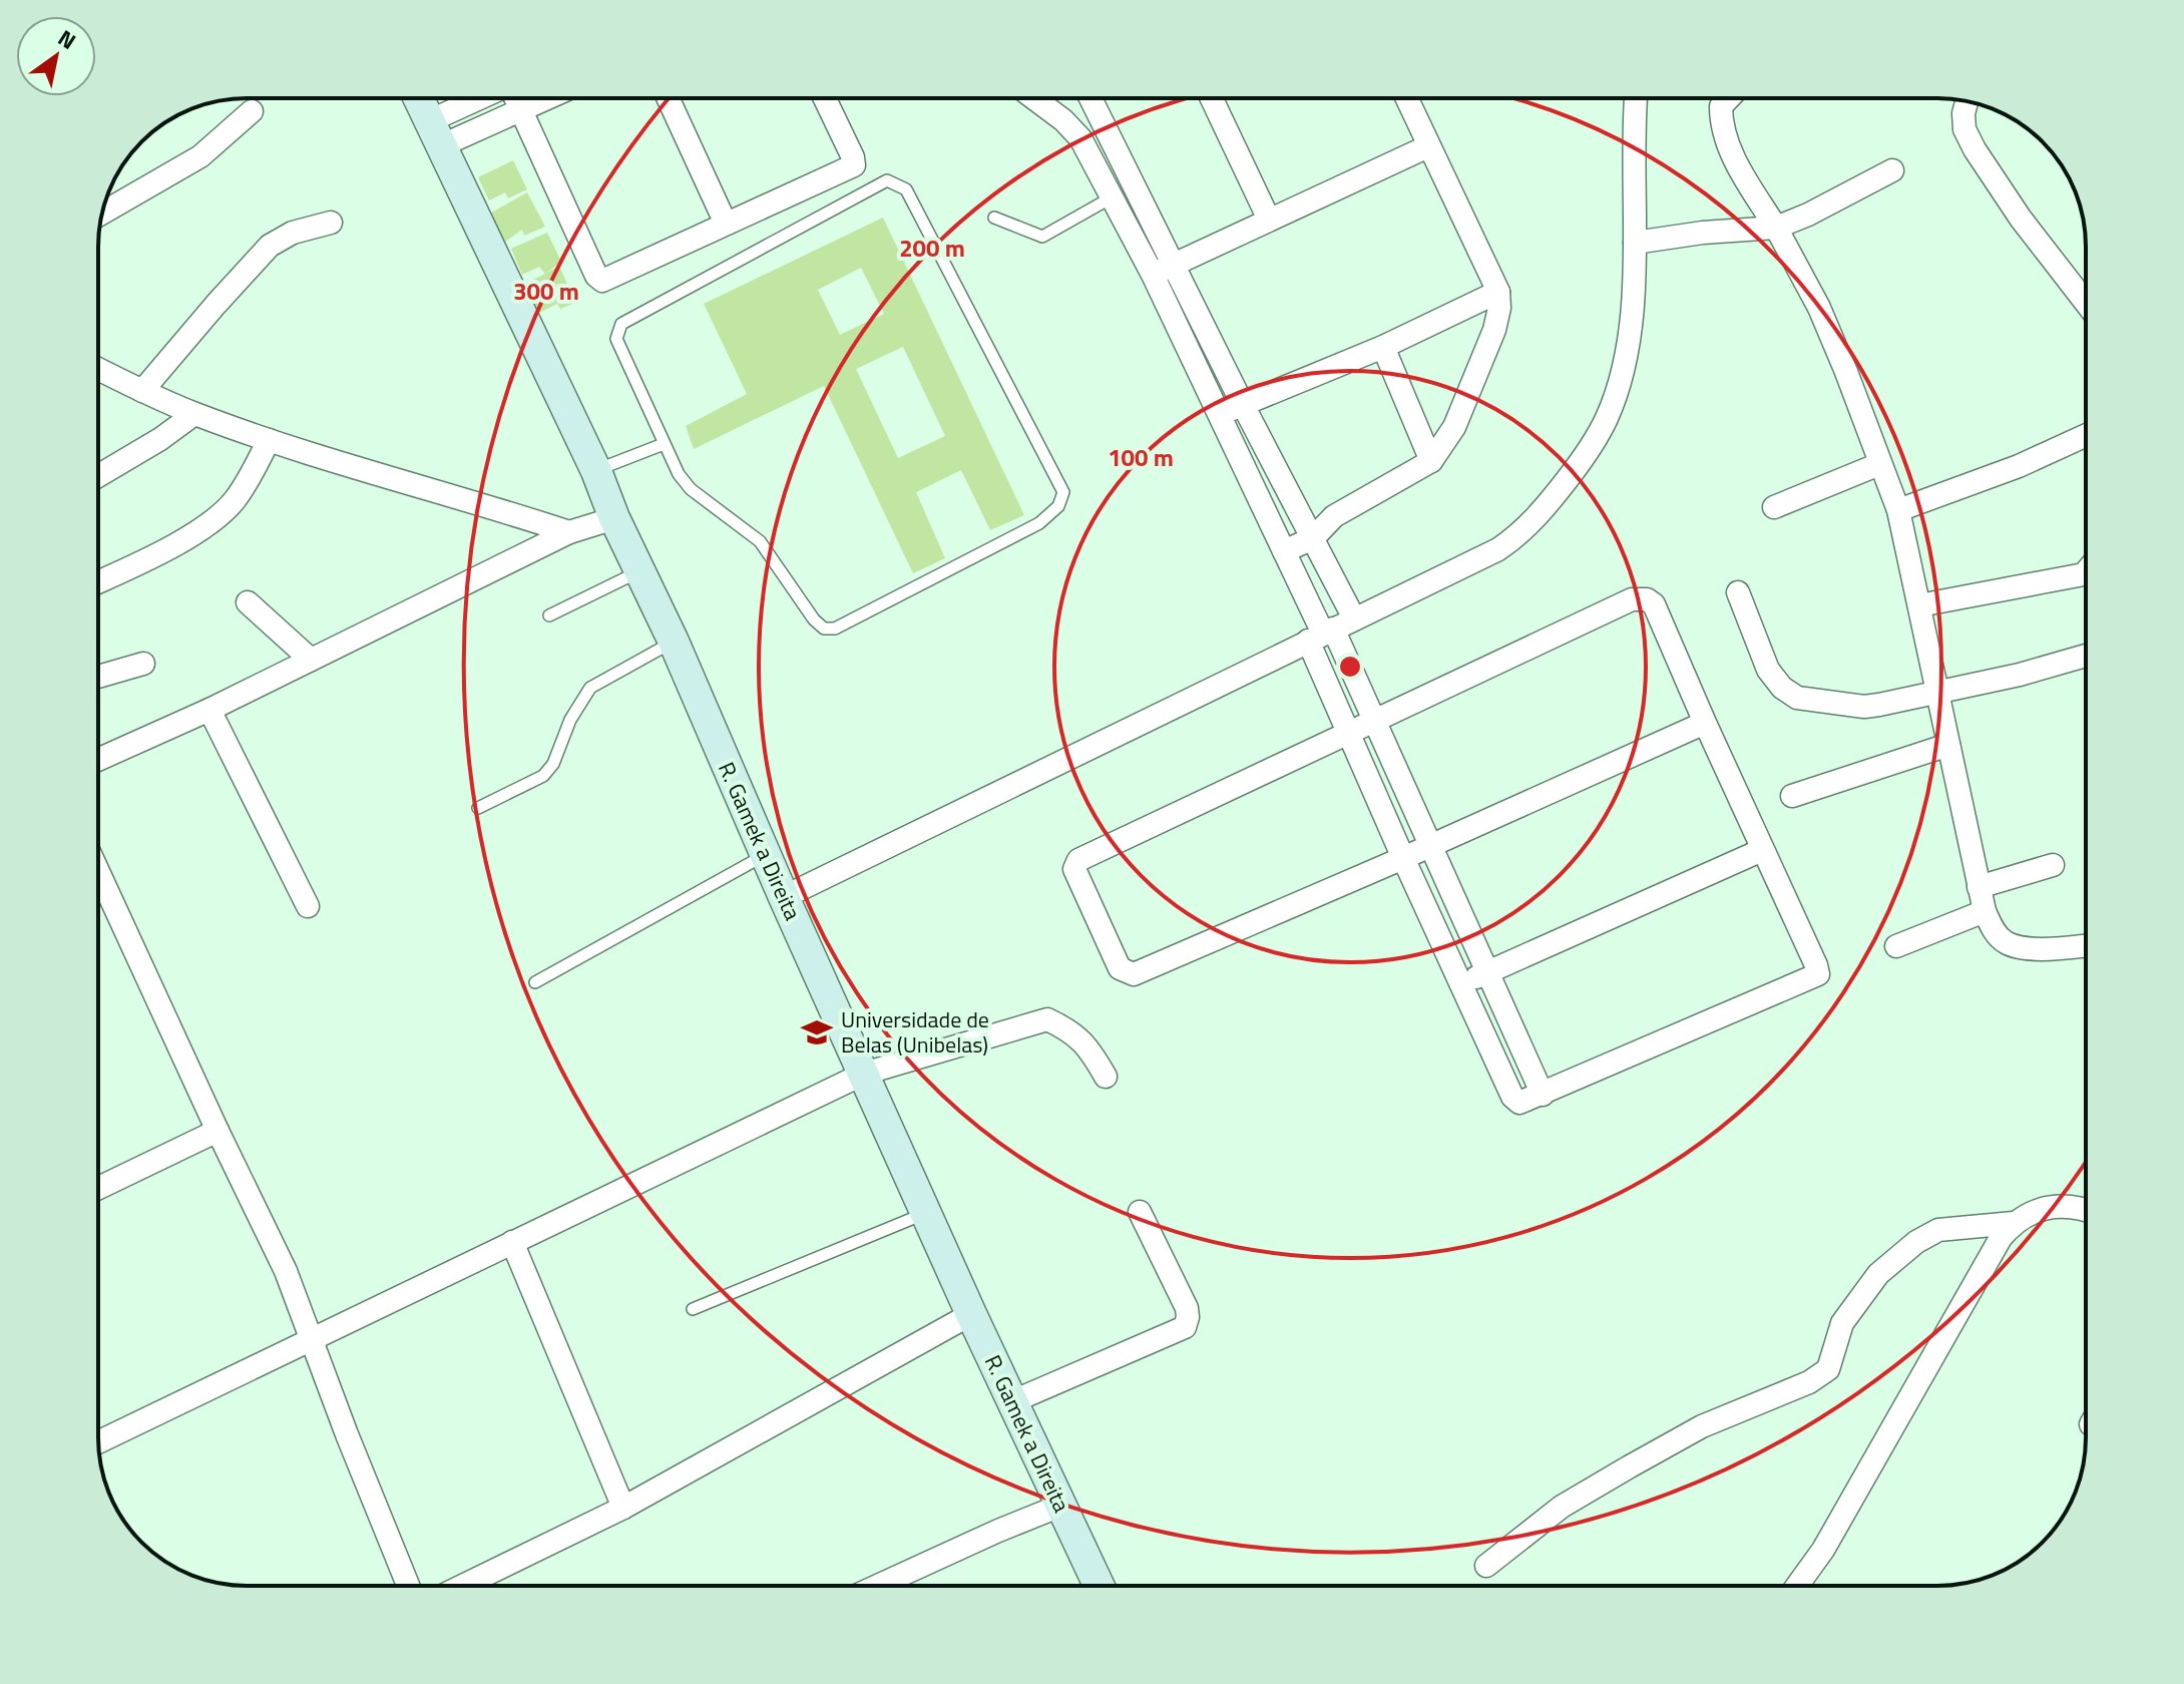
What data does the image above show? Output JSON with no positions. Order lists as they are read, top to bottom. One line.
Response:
{"streets":{"main road":["R. Gamek a Direita"]},"places":{"school or university":["Universidade de Belas (Unibelas)"]},"north":"top right","rings":["200 m","300 m","100 m"]}
